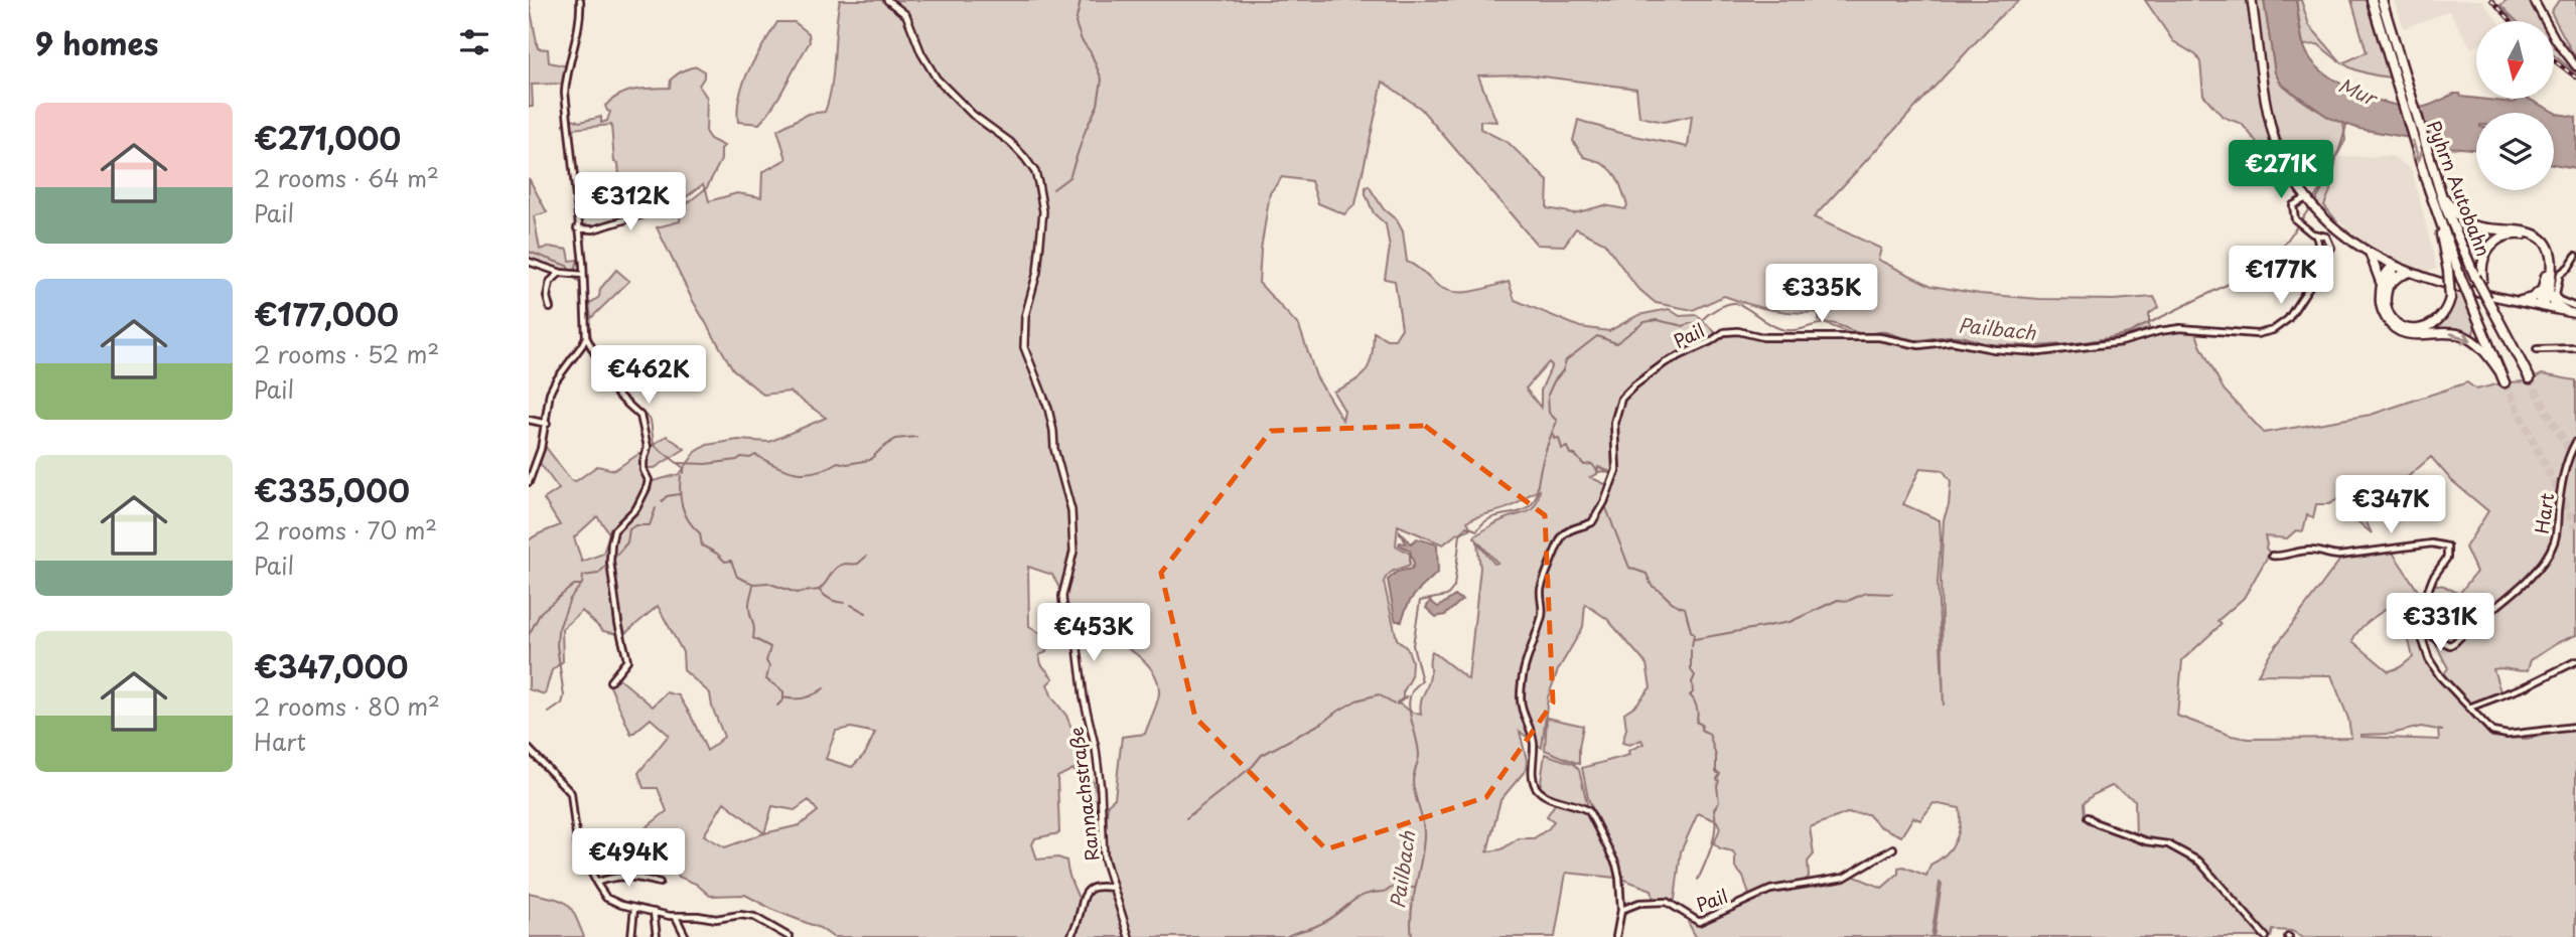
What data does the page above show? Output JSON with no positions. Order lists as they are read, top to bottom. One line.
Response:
{"streets":{"highway":["Pyhrn Autobahn"],"street":["Pail","Hart","Rannachstraße"]},"water":["Mur","Pailbach"],"north":"bottom","page":{"heading":"9 homes","list":[{"name":"€271,000","note":"2 rooms · 64 m² · Pail"},{"name":"€177,000","note":"2 rooms · 52 m² · Pail"},{"name":"€335,000","note":"2 rooms · 70 m² · Pail"},{"name":"€347,000","note":"2 rooms · 80 m² · Hart"}],"price":["€271K","€312K","€177K","€335K","€462K","€347K","€331K","€453K","€494K"]}}
